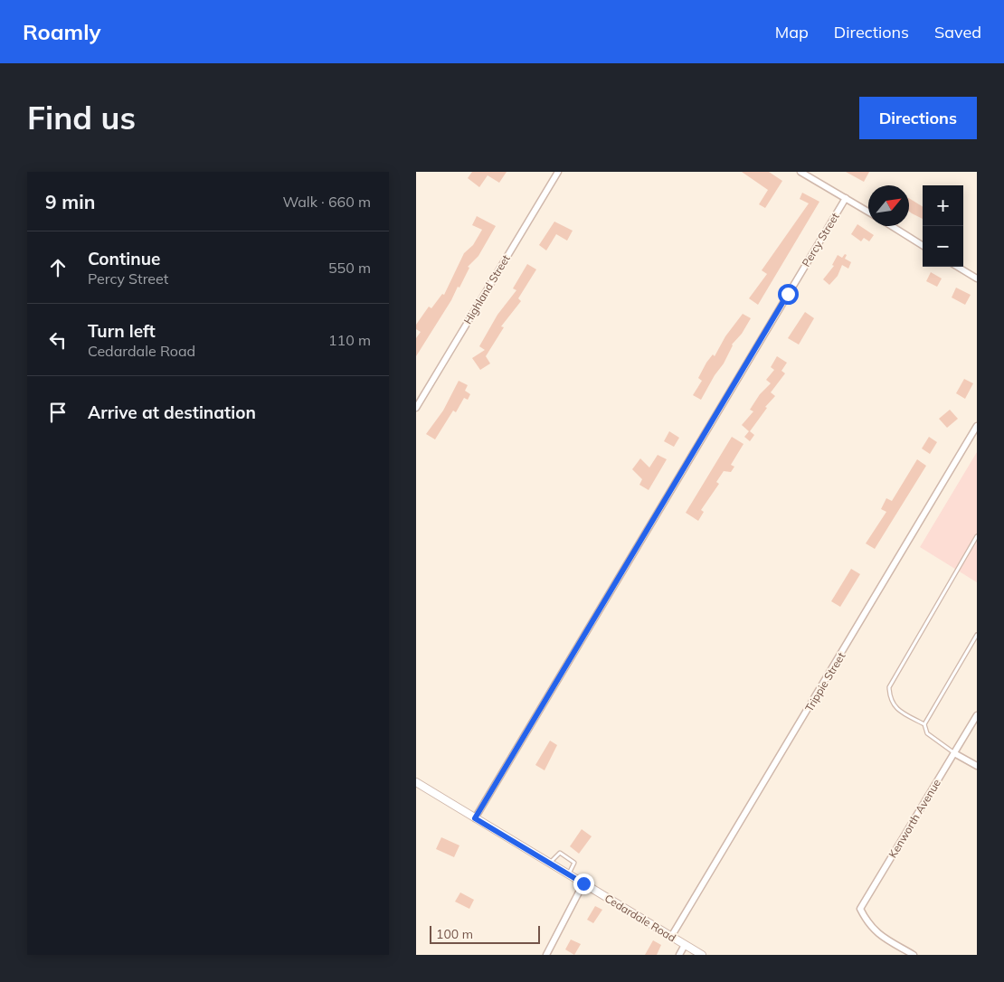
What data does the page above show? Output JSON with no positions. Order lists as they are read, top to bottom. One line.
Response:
{"streets":{"street":["Percy Street","Highland Street","Trippie Street","Kenworth Avenue","Cedardale Road"]},"crossings":[["Percy Street","Cedardale Road"],["Trippie Street","Cedardale Road"]],"scale_bar":"100 m","north":"top right","page":{"header":"Roamly","nav":["Map","Directions","Saved"],"buttons":"Directions","title":"Find us","heading":["9 min","Walk · 660 m"],"map_buttons":["+","−"],"list":[["Continue","Percy Street","550 m"],["Turn left","Cedardale Road","110 m"],"Arrive at destination"],"scale":"100 m"}}
